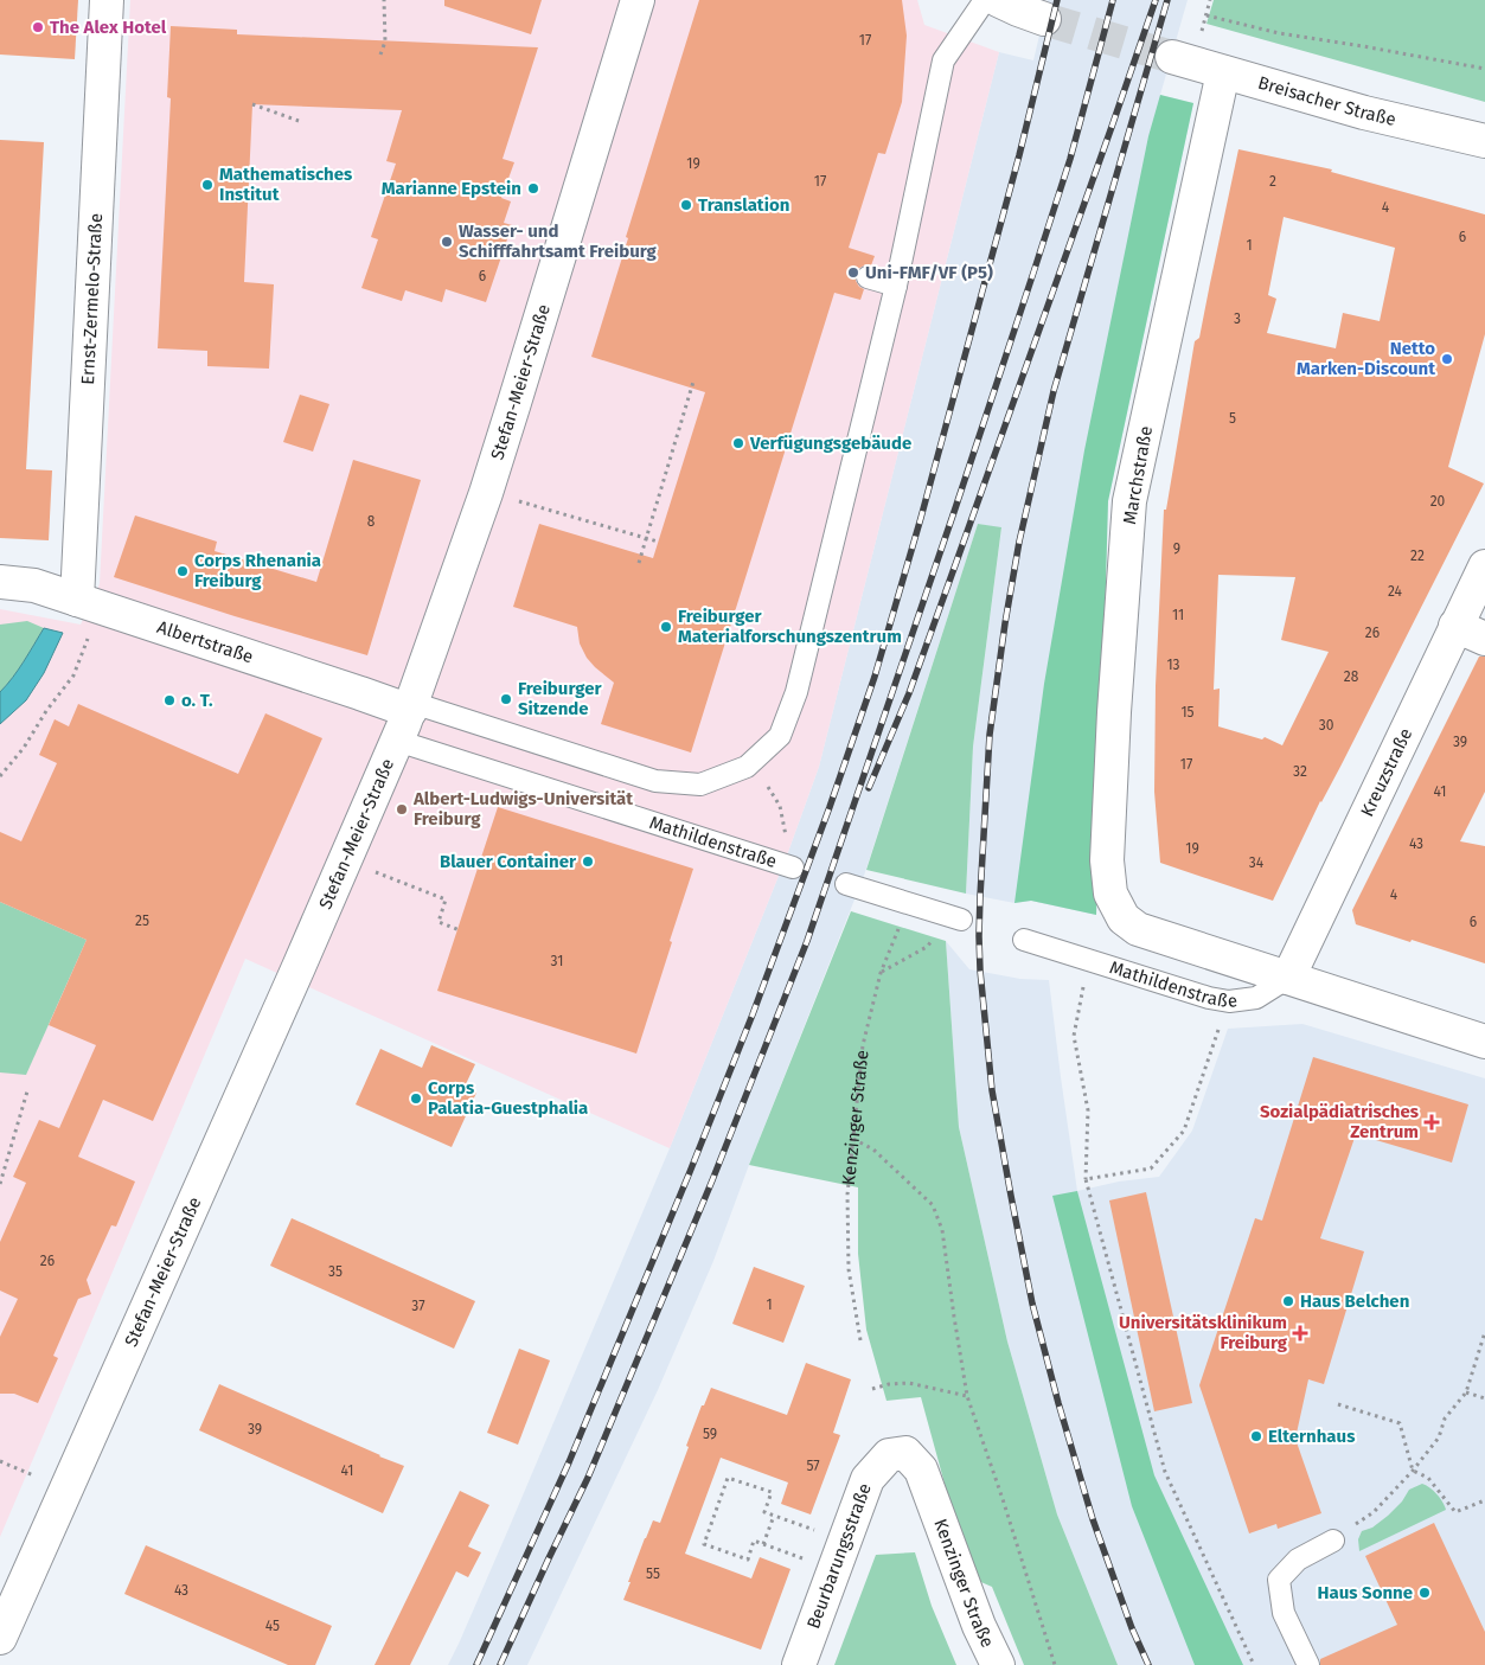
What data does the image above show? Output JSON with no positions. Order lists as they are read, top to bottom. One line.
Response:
{"streets":{"street":["Breisacher Straße","Ernst-Zermelo-Straße","Stefan-Meier-Straße","Marchstraße","Albertstraße","Kreuzstraße","Mathildenstraße","Kenzinger Straße","Beurbarungsstraße"]},"crossings":[["Breisacher Straße","Marchstraße"],["Ernst-Zermelo-Straße","Albertstraße"],["Stefan-Meier-Straße","Albertstraße"],["Stefan-Meier-Straße","Mathildenstraße"],["Marchstraße","Mathildenstraße"],["Kreuzstraße","Mathildenstraße"],["Kenzinger Straße","Beurbarungsstraße"]],"places":{"other":["The Alex Hotel","Mathematisches Institut","Marianne Epstein","Translation","Wasser- und Schifffahrtsamt Freiburg","Uni-FMF/VF (P5)","Netto Marken-Discount","Verfügungsgebäude","Corps Rhenania Freiburg","Freiburger Materialforschungszentrum","Freiburger Sitzende","o. T.","Albert-Ludwigs-Universität Freiburg","Blauer Container","Corps Palatia-Guestphalia","Haus Belchen","Elternhaus","Haus Sonne"],"health":["Sozialpädiatrisches Zentrum","Universitätsklinikum Freiburg"]},"house_numbers":["17","19","17","2","4","6","1","6","3","5","20","8","9","22","24","11","26","13","28","15","30","39","17","32","41","43","19","34","4","25","6","31","26","35","1","37","39","59","57","41","55","43","45"]}
